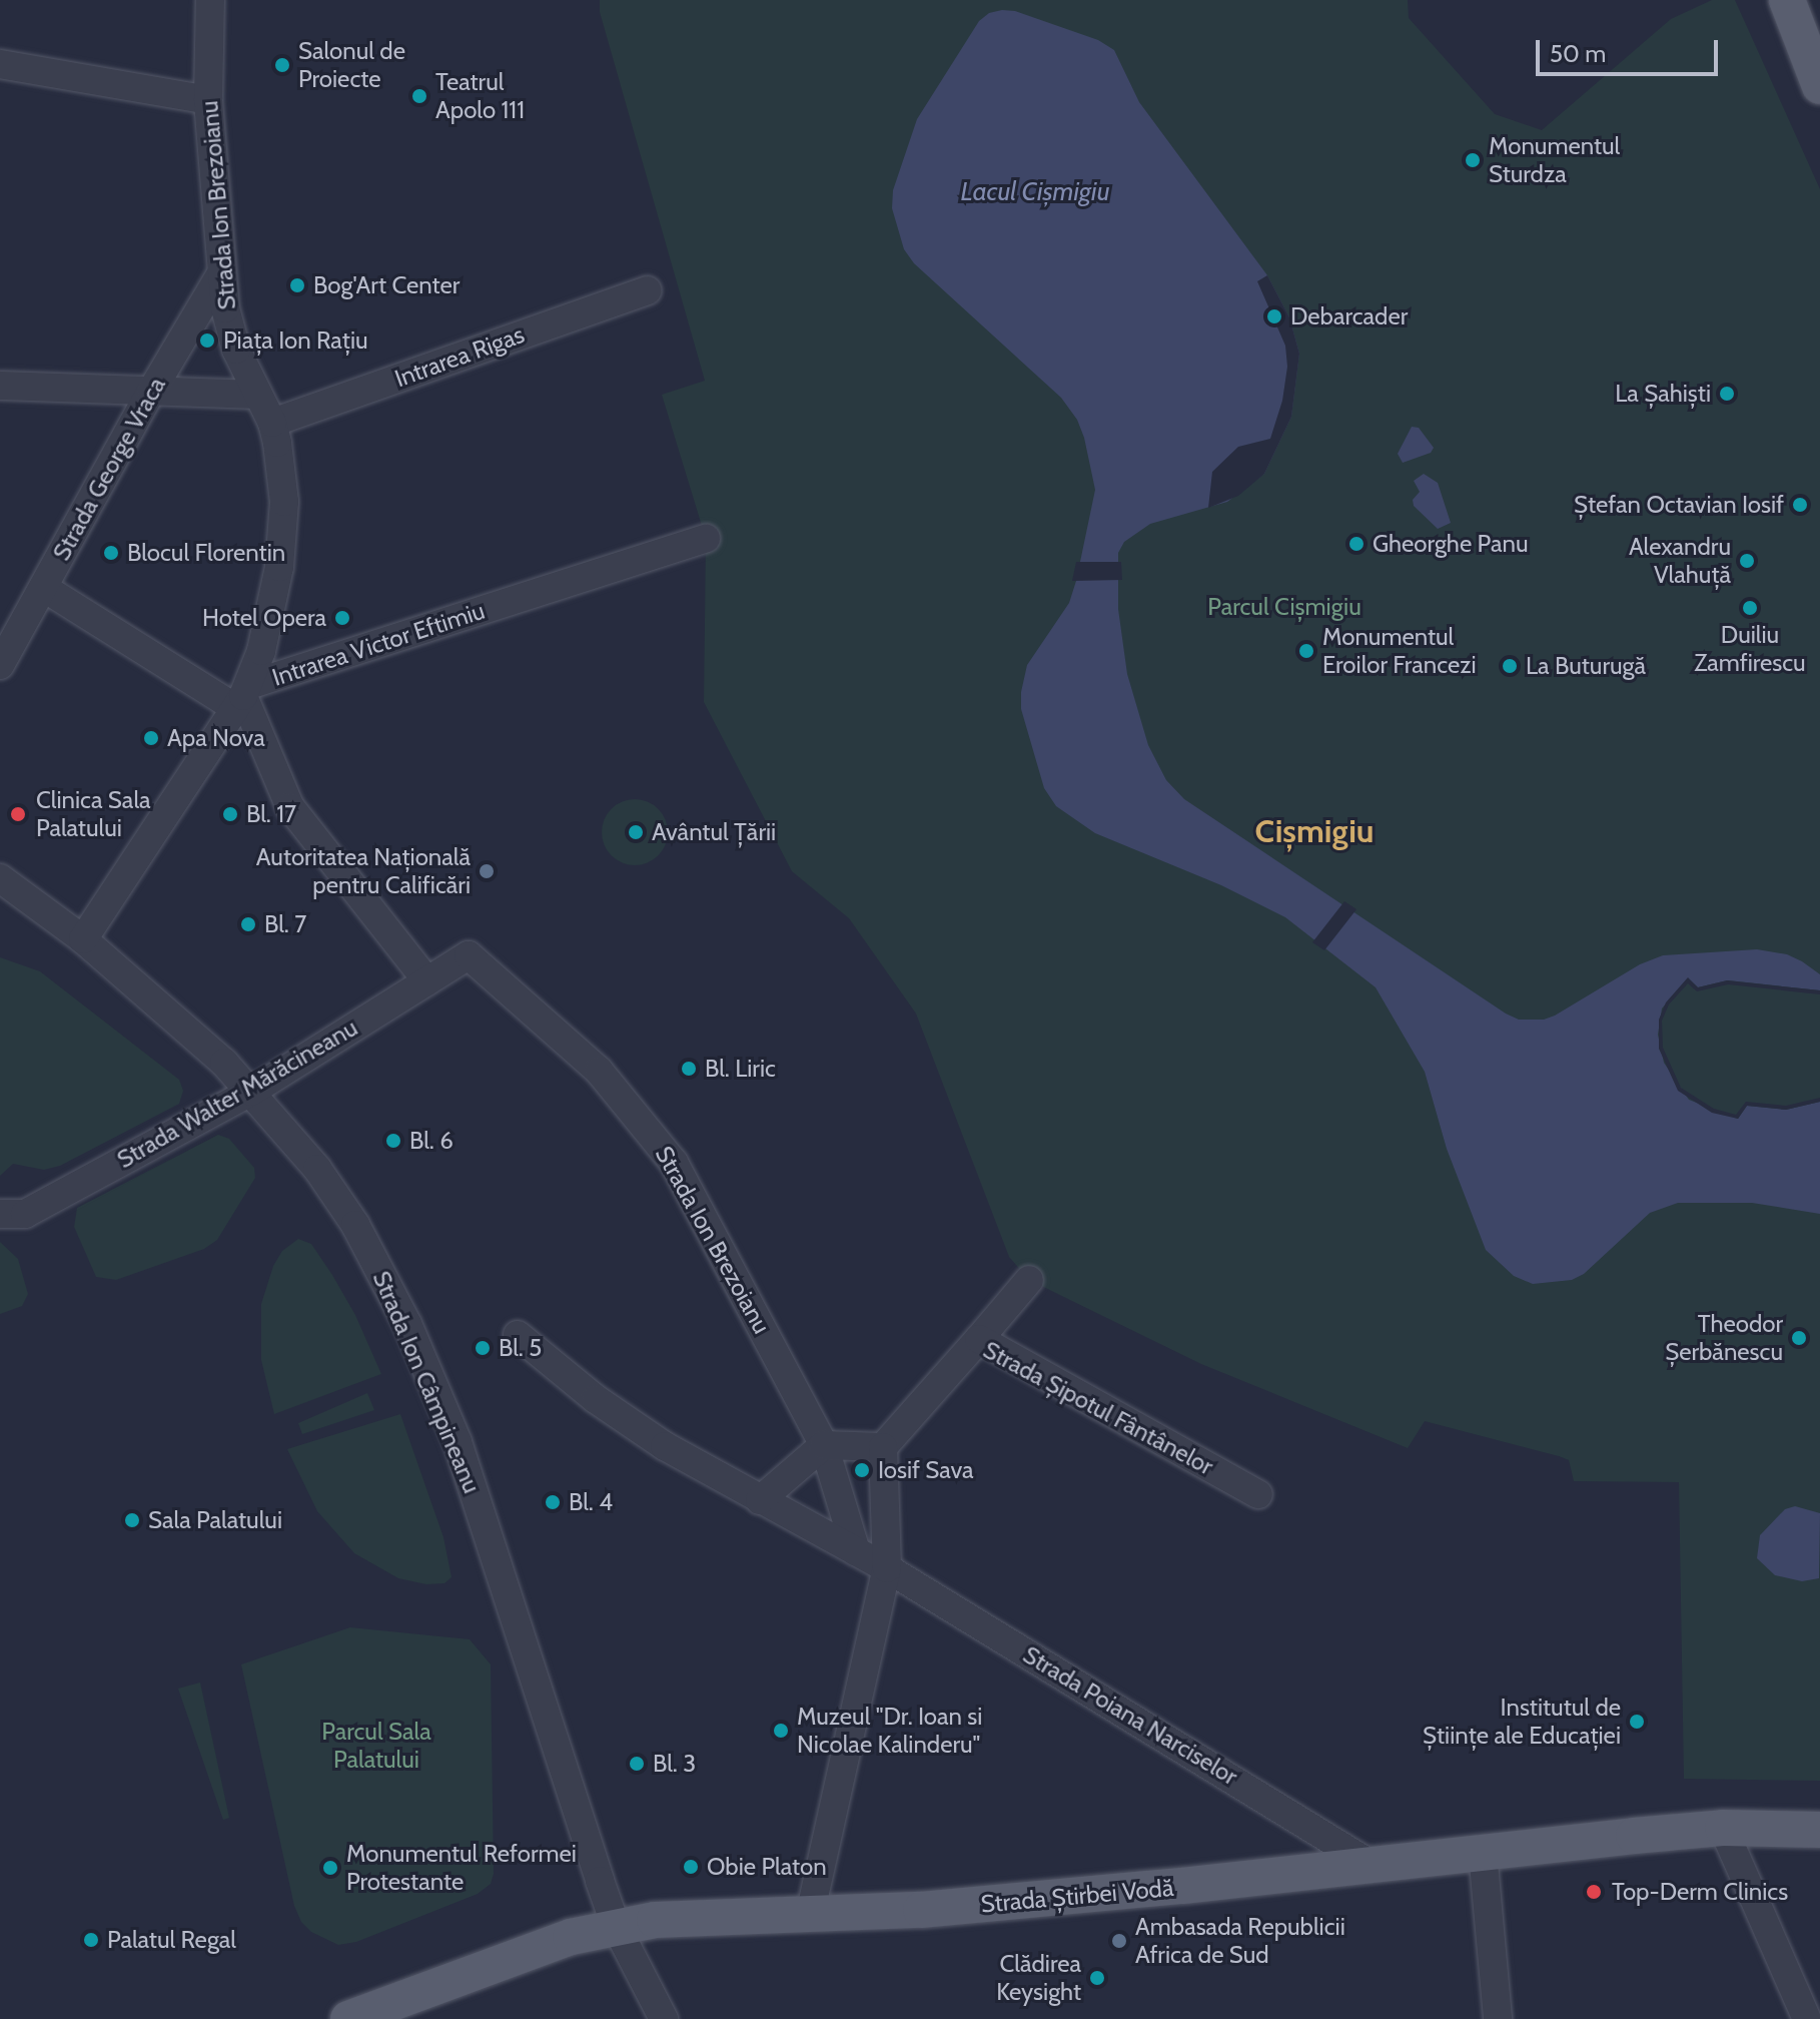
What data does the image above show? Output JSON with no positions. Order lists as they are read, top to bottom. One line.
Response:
{"streets":{"main road":["Strada Știrbei Vodă"],"street":["Strada Ion Brezoianu","Intrarea Rigas","Strada George Vraca","Intrarea Victor Eftimiu","Strada Walter Mărăcineanu","Strada Ion Câmpineanu","Strada Șipotul Fântânelor","Strada Poiana Narciselor"]},"crossings":[["Strada Ion Brezoianu","Intrarea Rigas"],["Strada Ion Brezoianu","Strada George Vraca"],["Strada Ion Brezoianu","Intrarea Victor Eftimiu"],["Strada Ion Brezoianu","Strada Walter Mărăcineanu"],["Strada Ion Brezoianu","Strada Poiana Narciselor"],["Strada Walter Mărăcineanu","Strada Ion Câmpineanu"],["Strada Ion Câmpineanu","Strada Știrbei Vodă"],["Strada Poiana Narciselor","Strada Știrbei Vodă"]],"districts":["Cișmigiu"],"water":["Lacul Cișmigiu"],"parks":["Parcul Cișmigiu","Parcul Sala Palatului"],"places":["Salonul de Proiecte","Teatrul Apolo 111","Monumentul Sturdza","Bog'Art Center","Debarcader","Piața Ion Rațiu","La Șahiști","Ștefan Octavian Iosif","Gheorghe Panu","Blocul Florentin","Alexandru Vlahuță","Duiliu Zamfirescu","Hotel Opera","Monumentul Eroilor Francezi","La Buturugă","Apa Nova","Clinica Sala Palatului","Bl. 17","Avântul Țării","Autoritatea Națională pentru Calificări","Bl. 7","Bl. Liric","Bl. 6","Theodor Șerbănescu","Bl. 5","Iosif Sava","Bl. 4","Sala Palatului","Institutul de Științe ale Educației","Muzeul \"Dr. Ioan si Nicolae Kalinderu\"","Bl. 3","Obie Platon","Monumentul Reformei Protestante","Top-Derm Clinics","Palatul Regal","Ambasada Republicii Africa de Sud","Clădirea Keysight"],"scale_bar":"50 m"}
